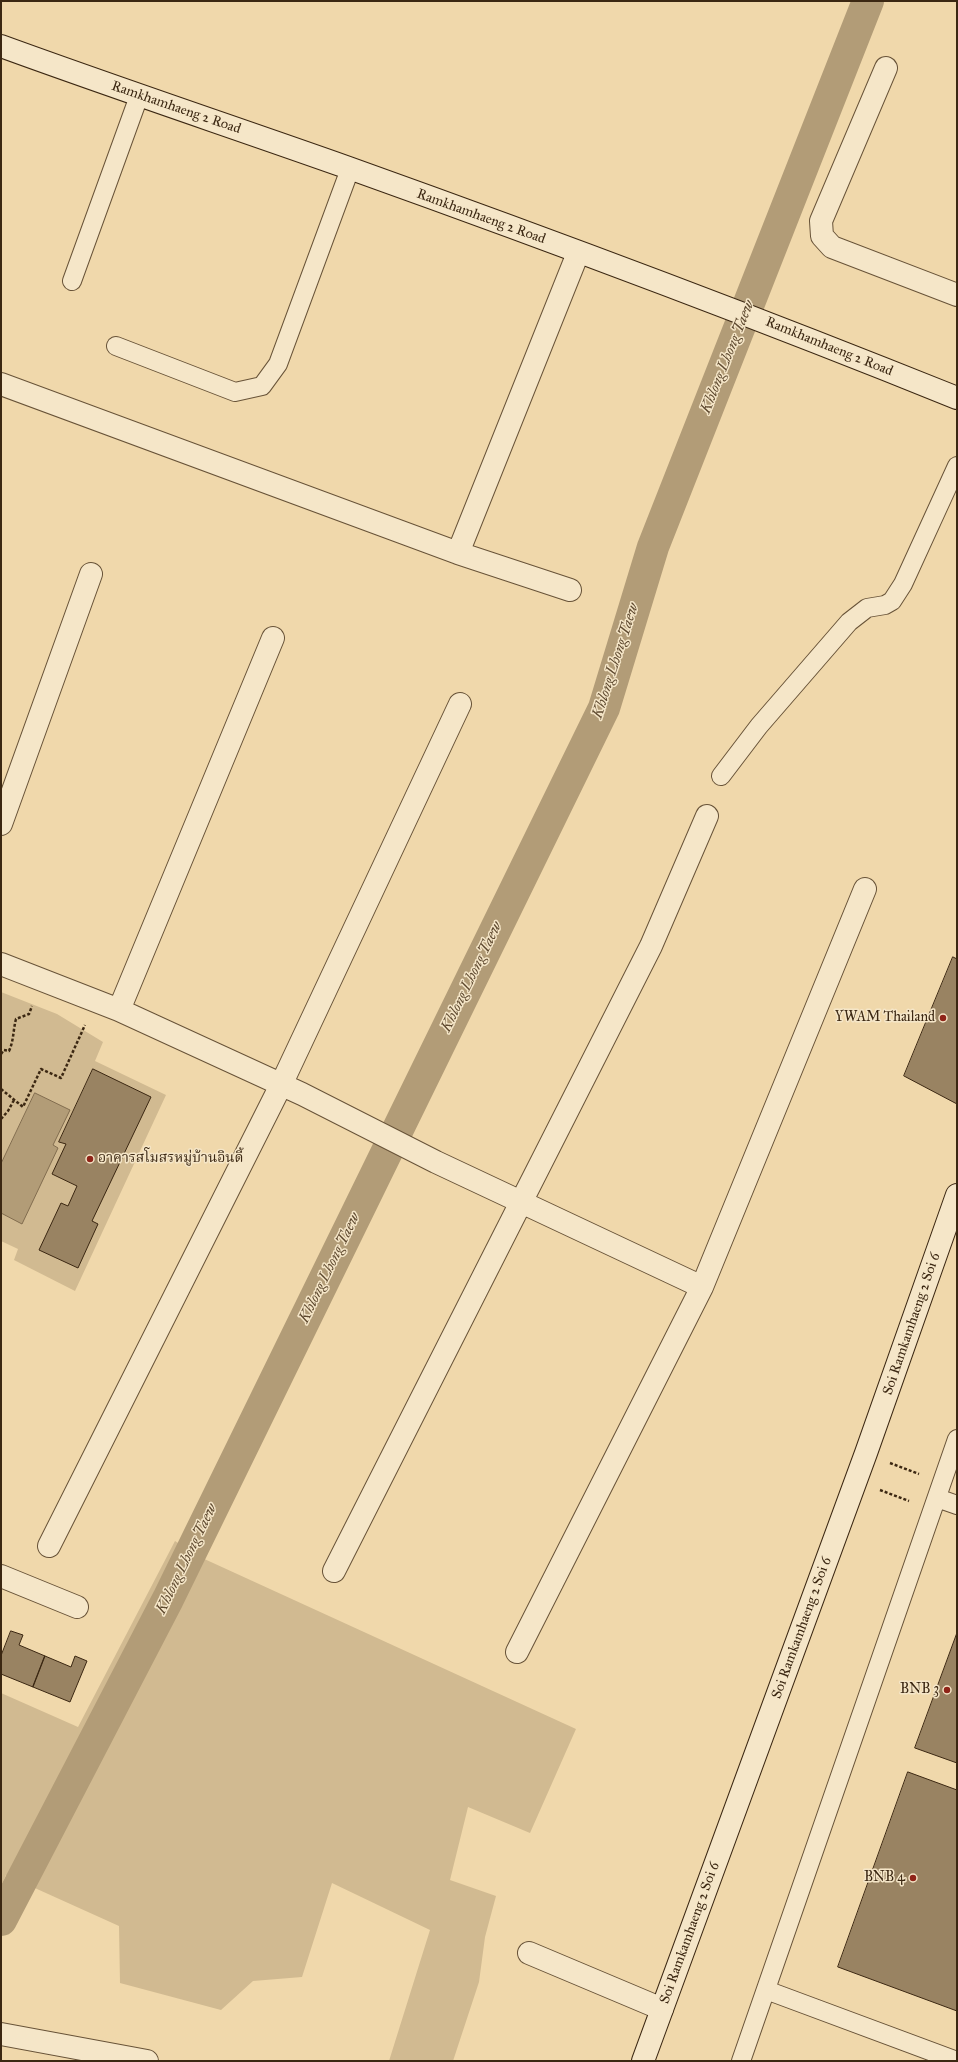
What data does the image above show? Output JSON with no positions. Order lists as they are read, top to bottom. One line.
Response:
{"streets":{"street":["Ramkhamhaeng 2 Road","Soi Ramkamhaeng 2 Soi 6"]},"water":["Khlong Lhong Taew"],"places":["YWAM Thailand","อาคารสโมสรหมู่บ้านอินดี้","BNB 3","BNB 4"]}
